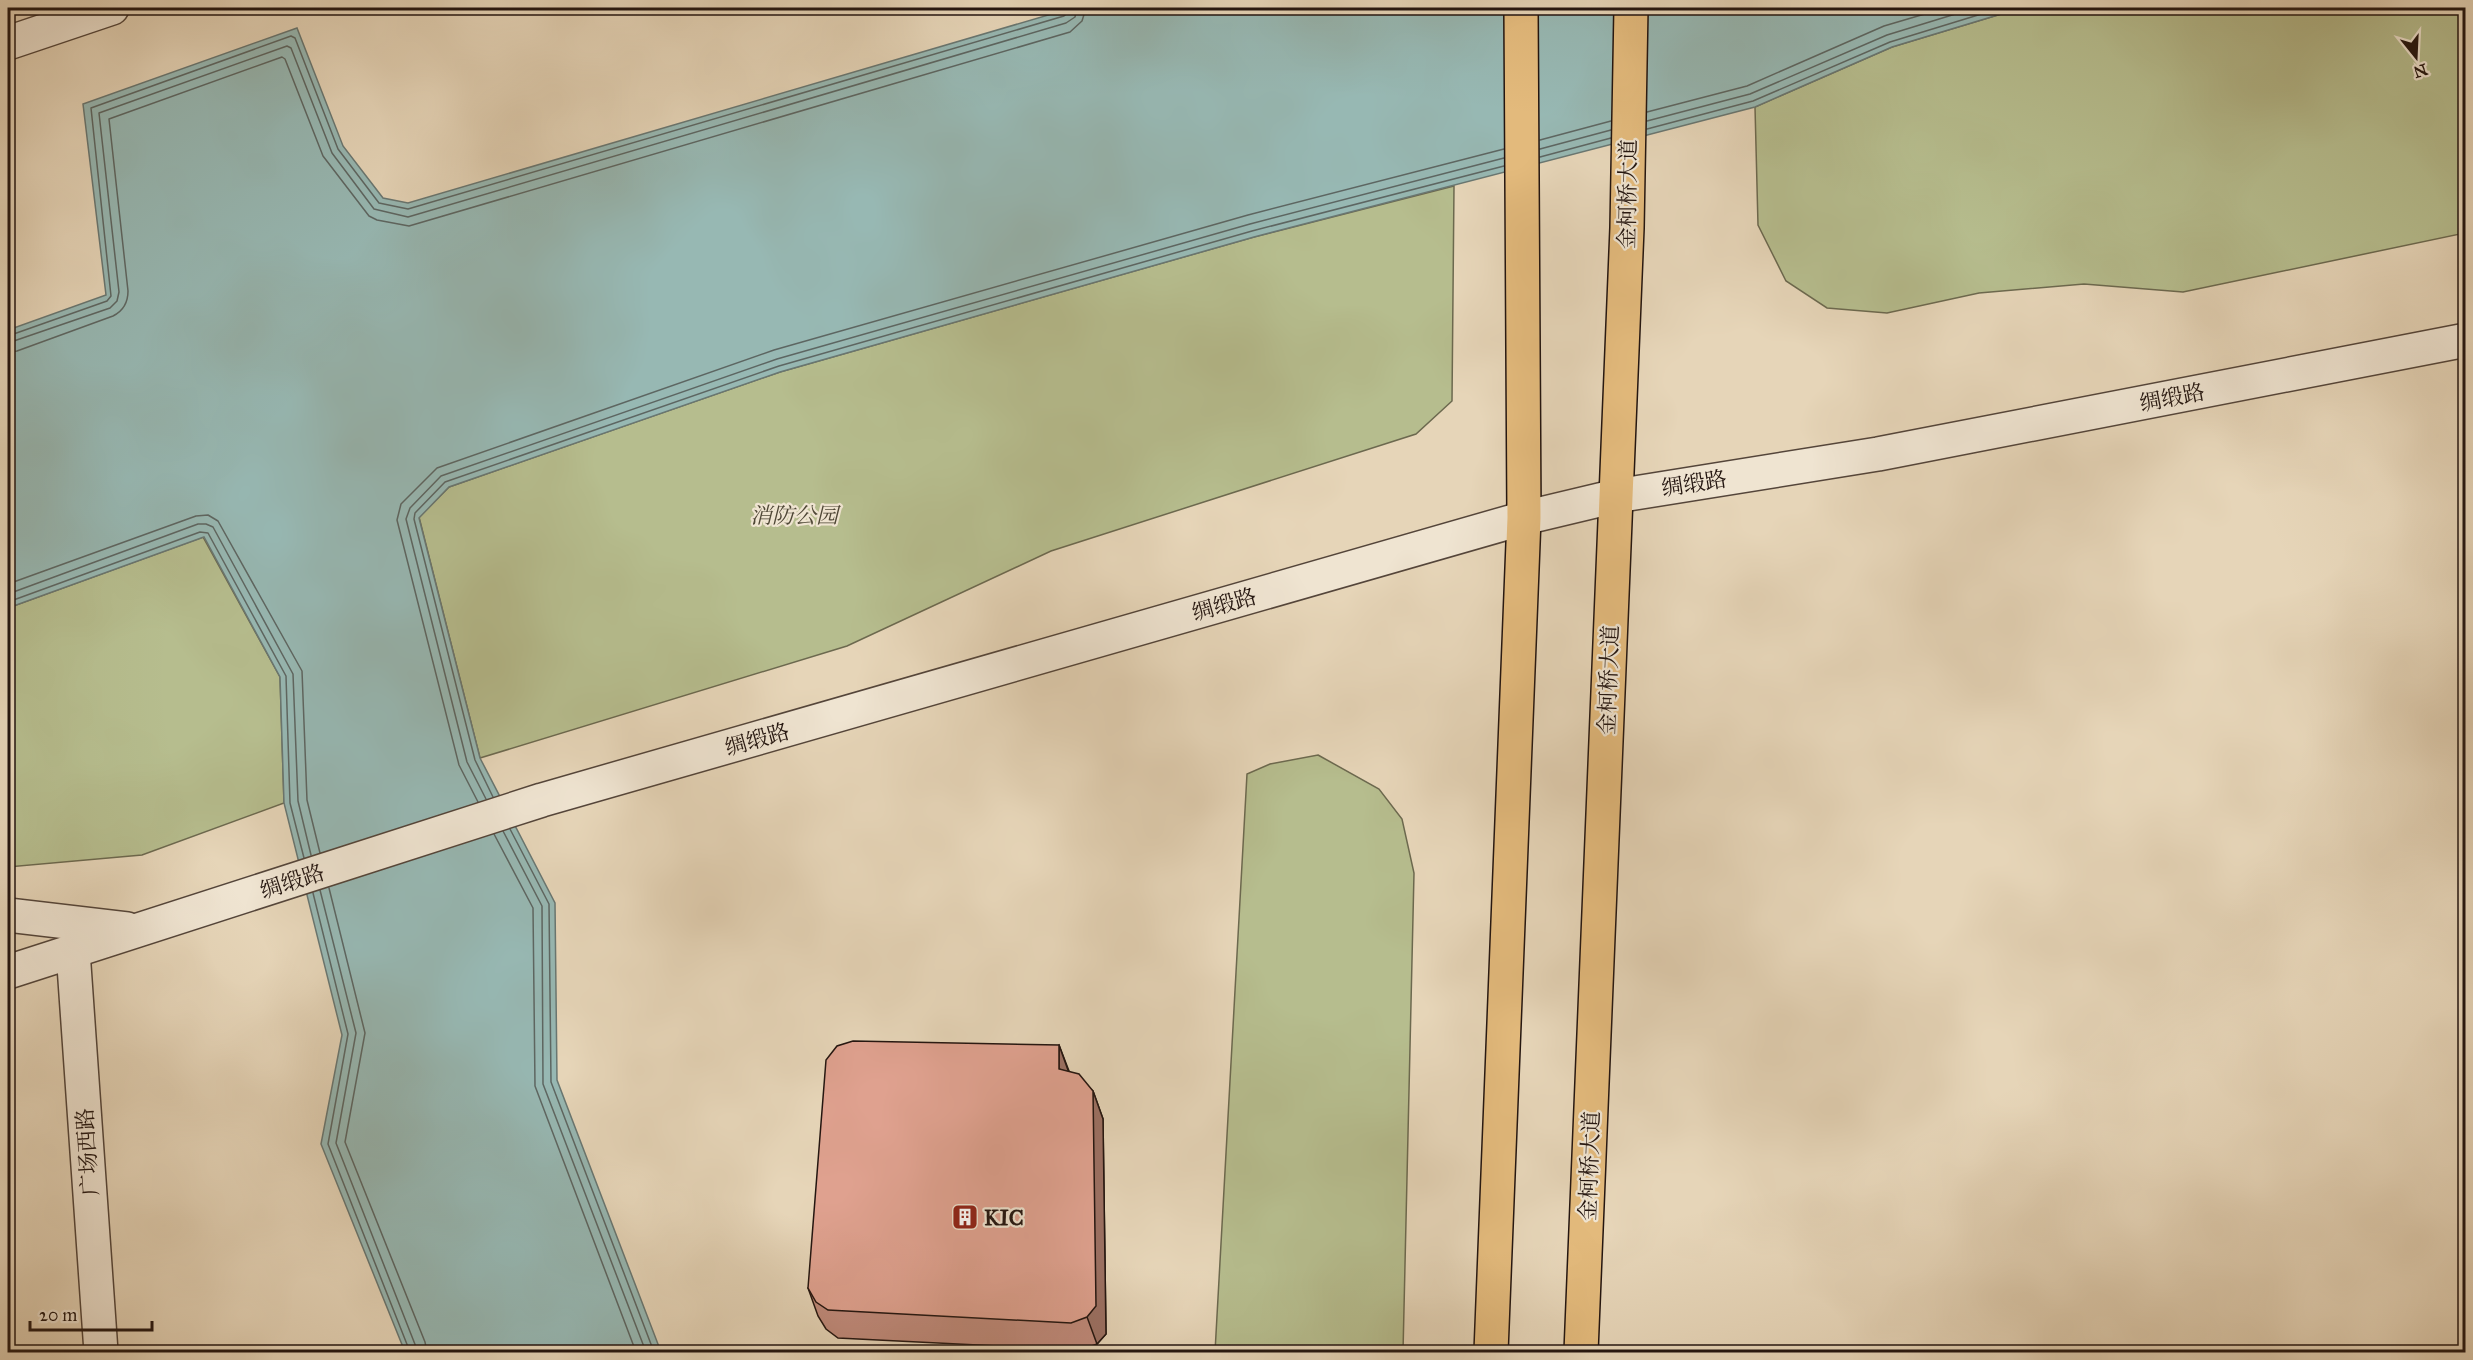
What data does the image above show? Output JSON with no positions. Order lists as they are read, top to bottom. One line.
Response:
{"streets":{"main road":["金柯桥大道"],"street":["绸缎路","广场西路"]},"crossings":[["金柯桥大道","绸缎路"],["绸缎路","广场西路"]],"parks":["消防公园"],"places":{"building":["KIC"]},"scale_bar":"20 m","north":"bottom"}
